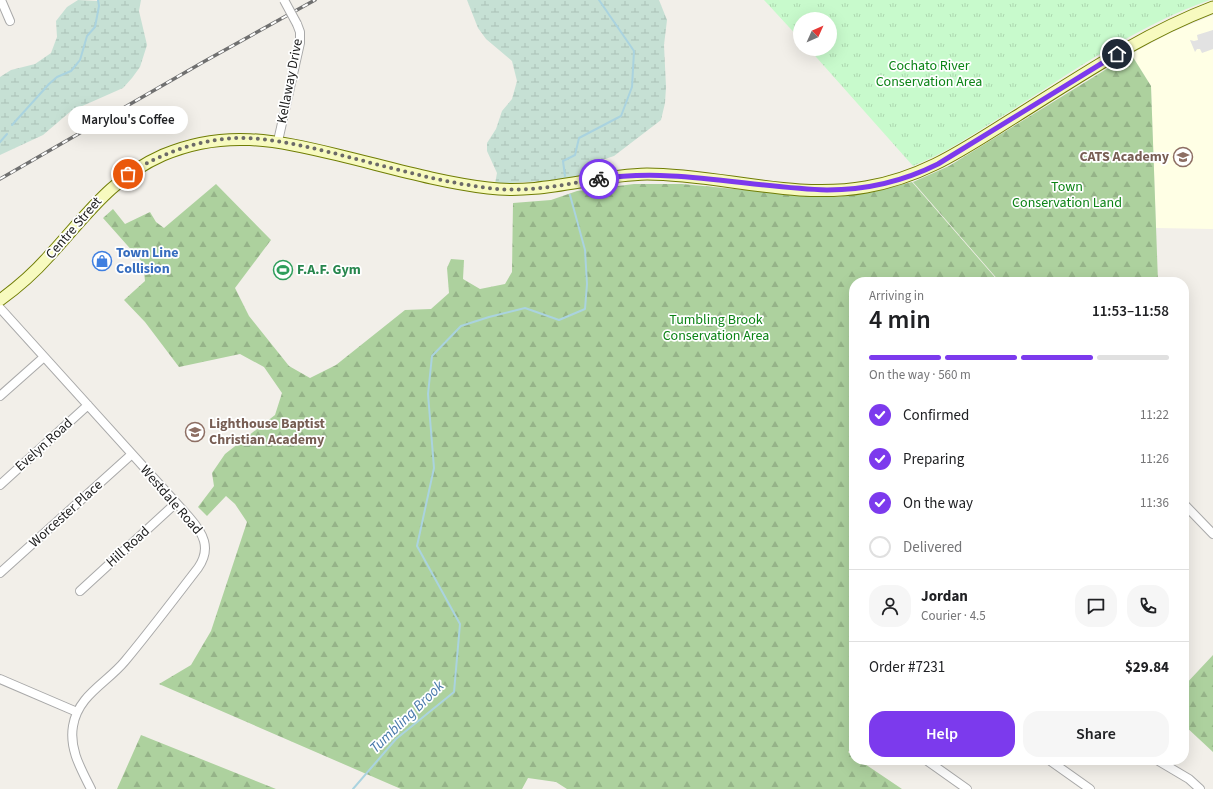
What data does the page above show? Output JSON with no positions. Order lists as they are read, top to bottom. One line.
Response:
{"streets":{"main road":["Centre Street"],"street":["Kellaway Drive","Evelyn Road","Westdale Road","Worcester Place","Hill Road"]},"crossings":[["Kellaway Drive","Centre Street"],["Evelyn Road","Westdale Road"],["Westdale Road","Worcester Place"],["Westdale Road","Hill Road"]],"water":["Tumbling Brook"],"parks":["Cochato River Conservation Area","Town Conservation Land","Tumbling Brook Conservation Area"],"places":{"school or university":["CATS Academy","Lighthouse Baptist Christian Academy"],"other":["Marylou's Coffee"],"shop":["Town Line Collision"],"sports":["F.A.F. Gym"]},"north":"top right","page":{"bubble":"Marylou's Coffee","heading":["4 min","Arriving in","11:53–11:58"],"panel":["Jordan","Courier · 4.5","Order #7231","$29.84"],"bar":"On the way · 560 m","list":[["Confirmed","11:22"],["Preparing","11:26"],["On the way","11:36"],"Delivered"],"buttons":["Help","Share"]}}
